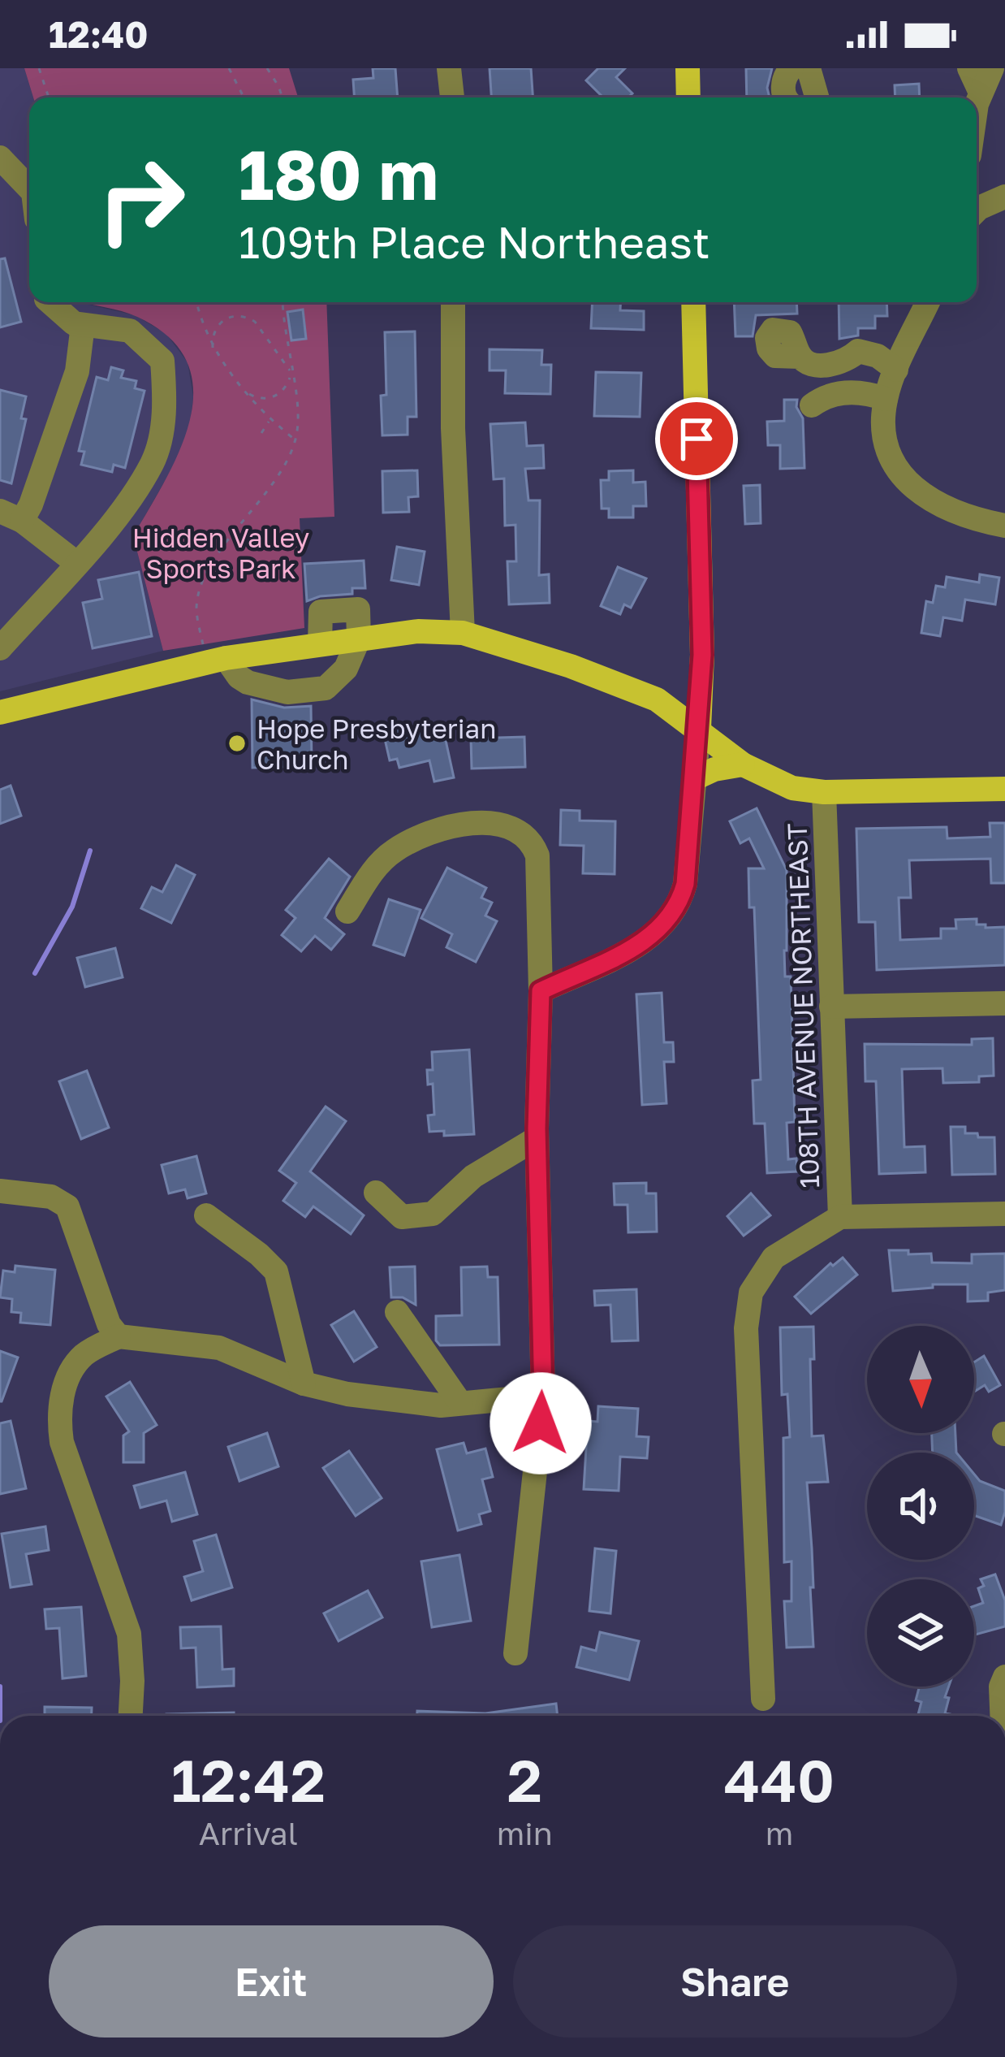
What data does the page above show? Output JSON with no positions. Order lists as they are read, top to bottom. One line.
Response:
{"streets":{"street":["108TH AVENUE NORTHEAST"]},"parks":["Hidden Valley Sports Park"],"places":["Hope Presbyterian Church"],"north":"bottom","page":{"status":"12:40","turn":["180 m","109th Place Northeast"],"eta":["12:42","Arrival","2","min","440","m"],"buttons":["Exit","Share"]}}
